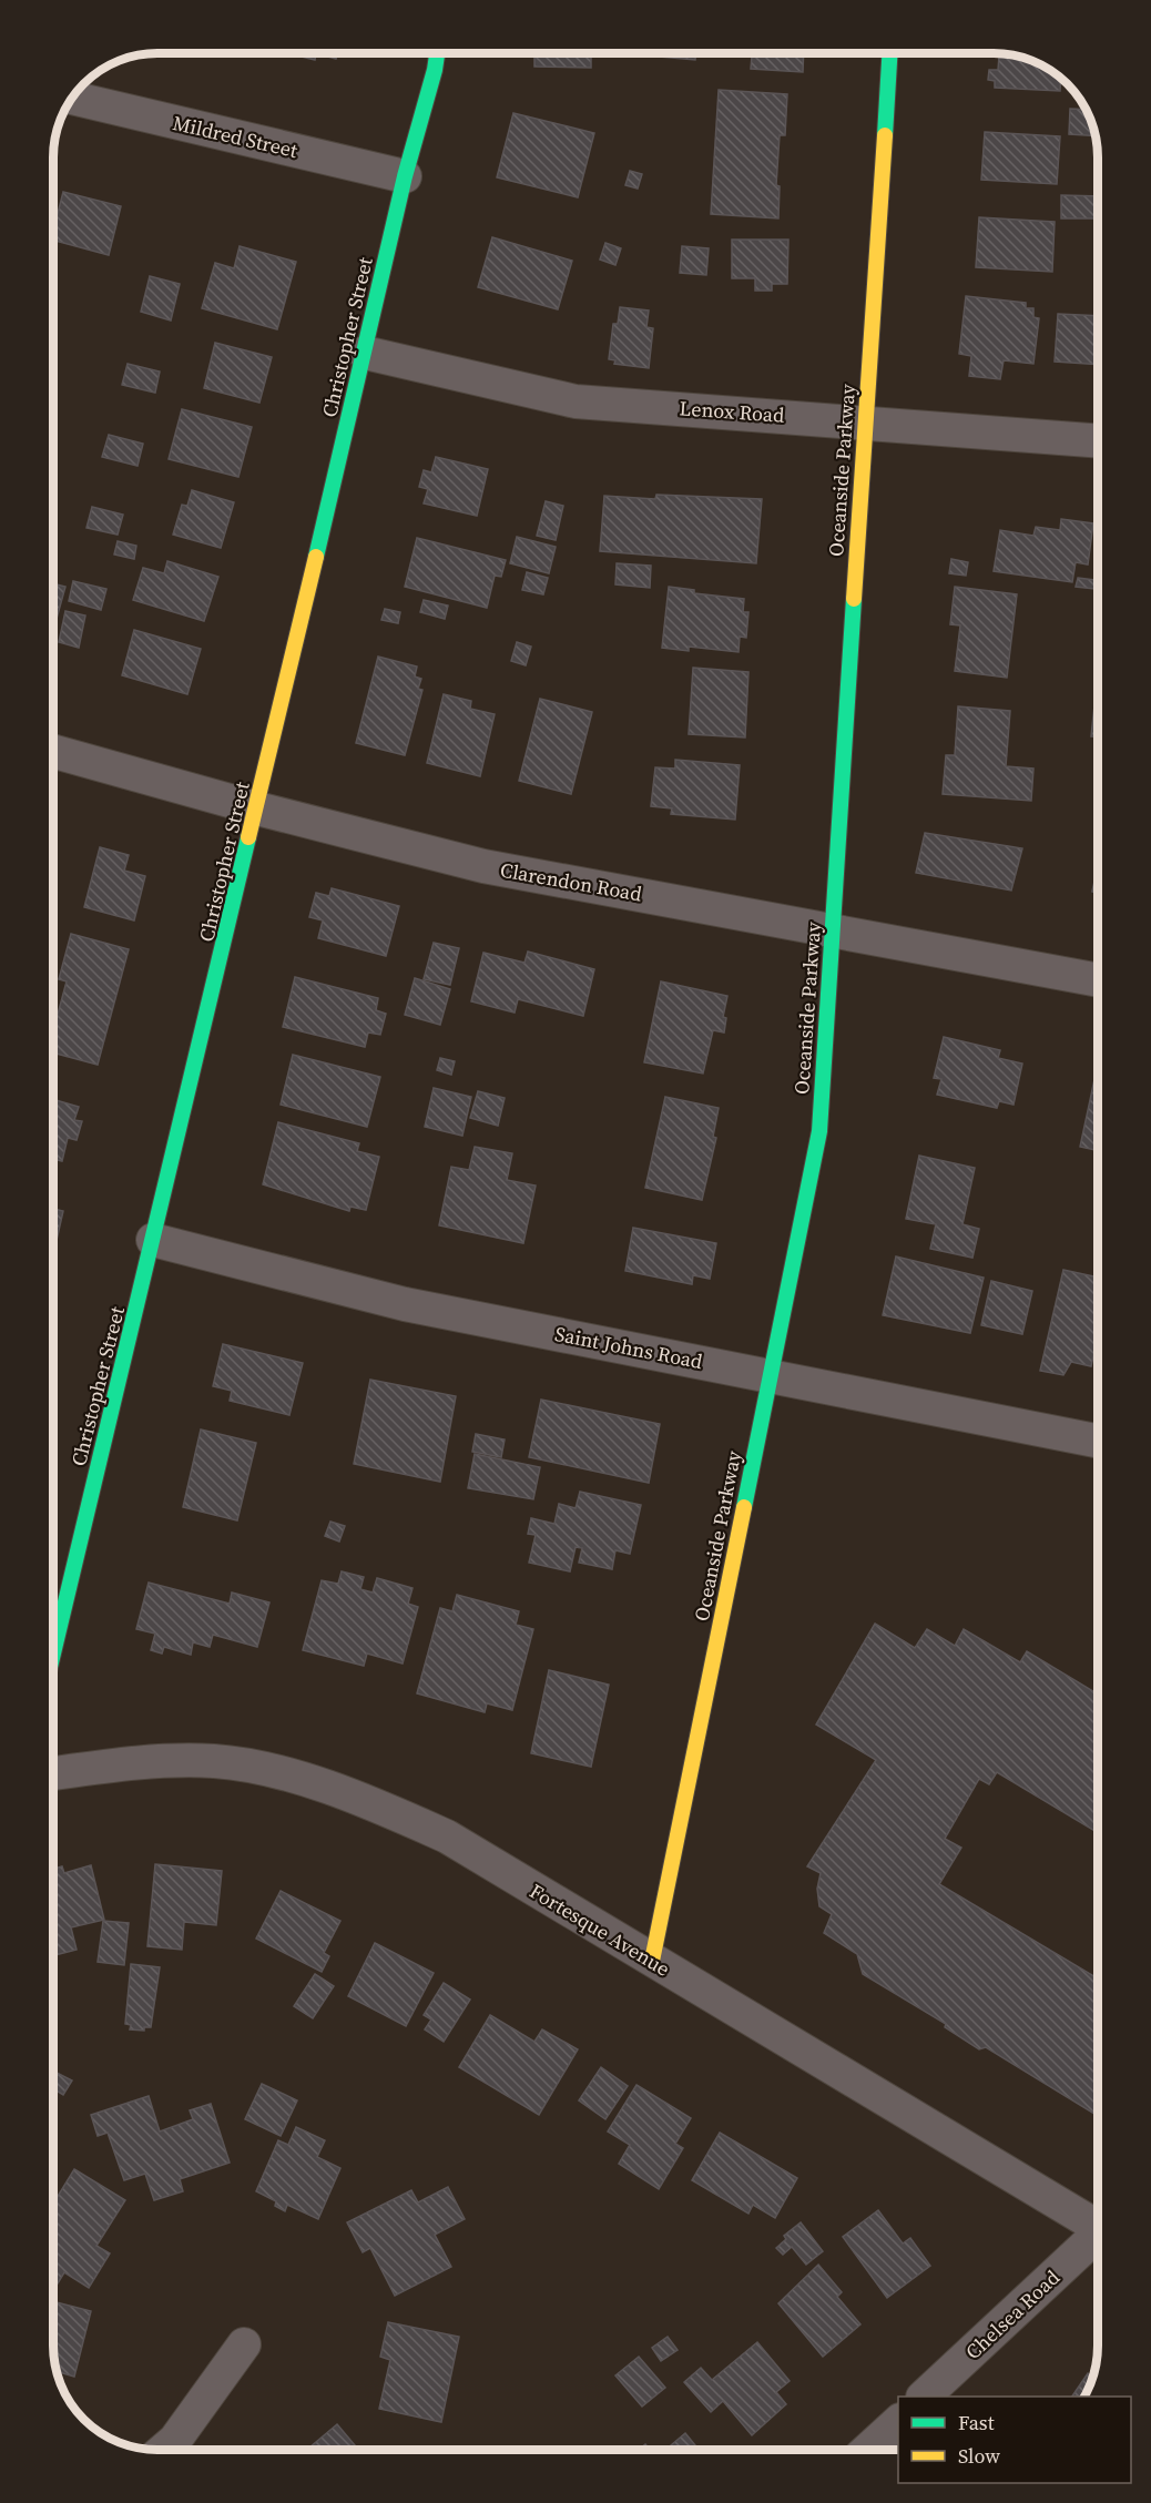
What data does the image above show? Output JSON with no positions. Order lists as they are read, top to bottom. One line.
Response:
{"streets":{"street":["Mildred Street","Christopher Street","Lenox Road","Oceanside Parkway","Clarendon Road","Saint Johns Road","Fortesque Avenue","Chelsea Road"]},"crossings":[["Mildred Street","Christopher Street"],["Christopher Street","Lenox Road"],["Christopher Street","Clarendon Road"],["Christopher Street","Saint Johns Road"],["Lenox Road","Oceanside Parkway"],["Oceanside Parkway","Clarendon Road"],["Oceanside Parkway","Saint Johns Road"],["Oceanside Parkway","Fortesque Avenue"]],"legend":["Fast","Slow"]}
